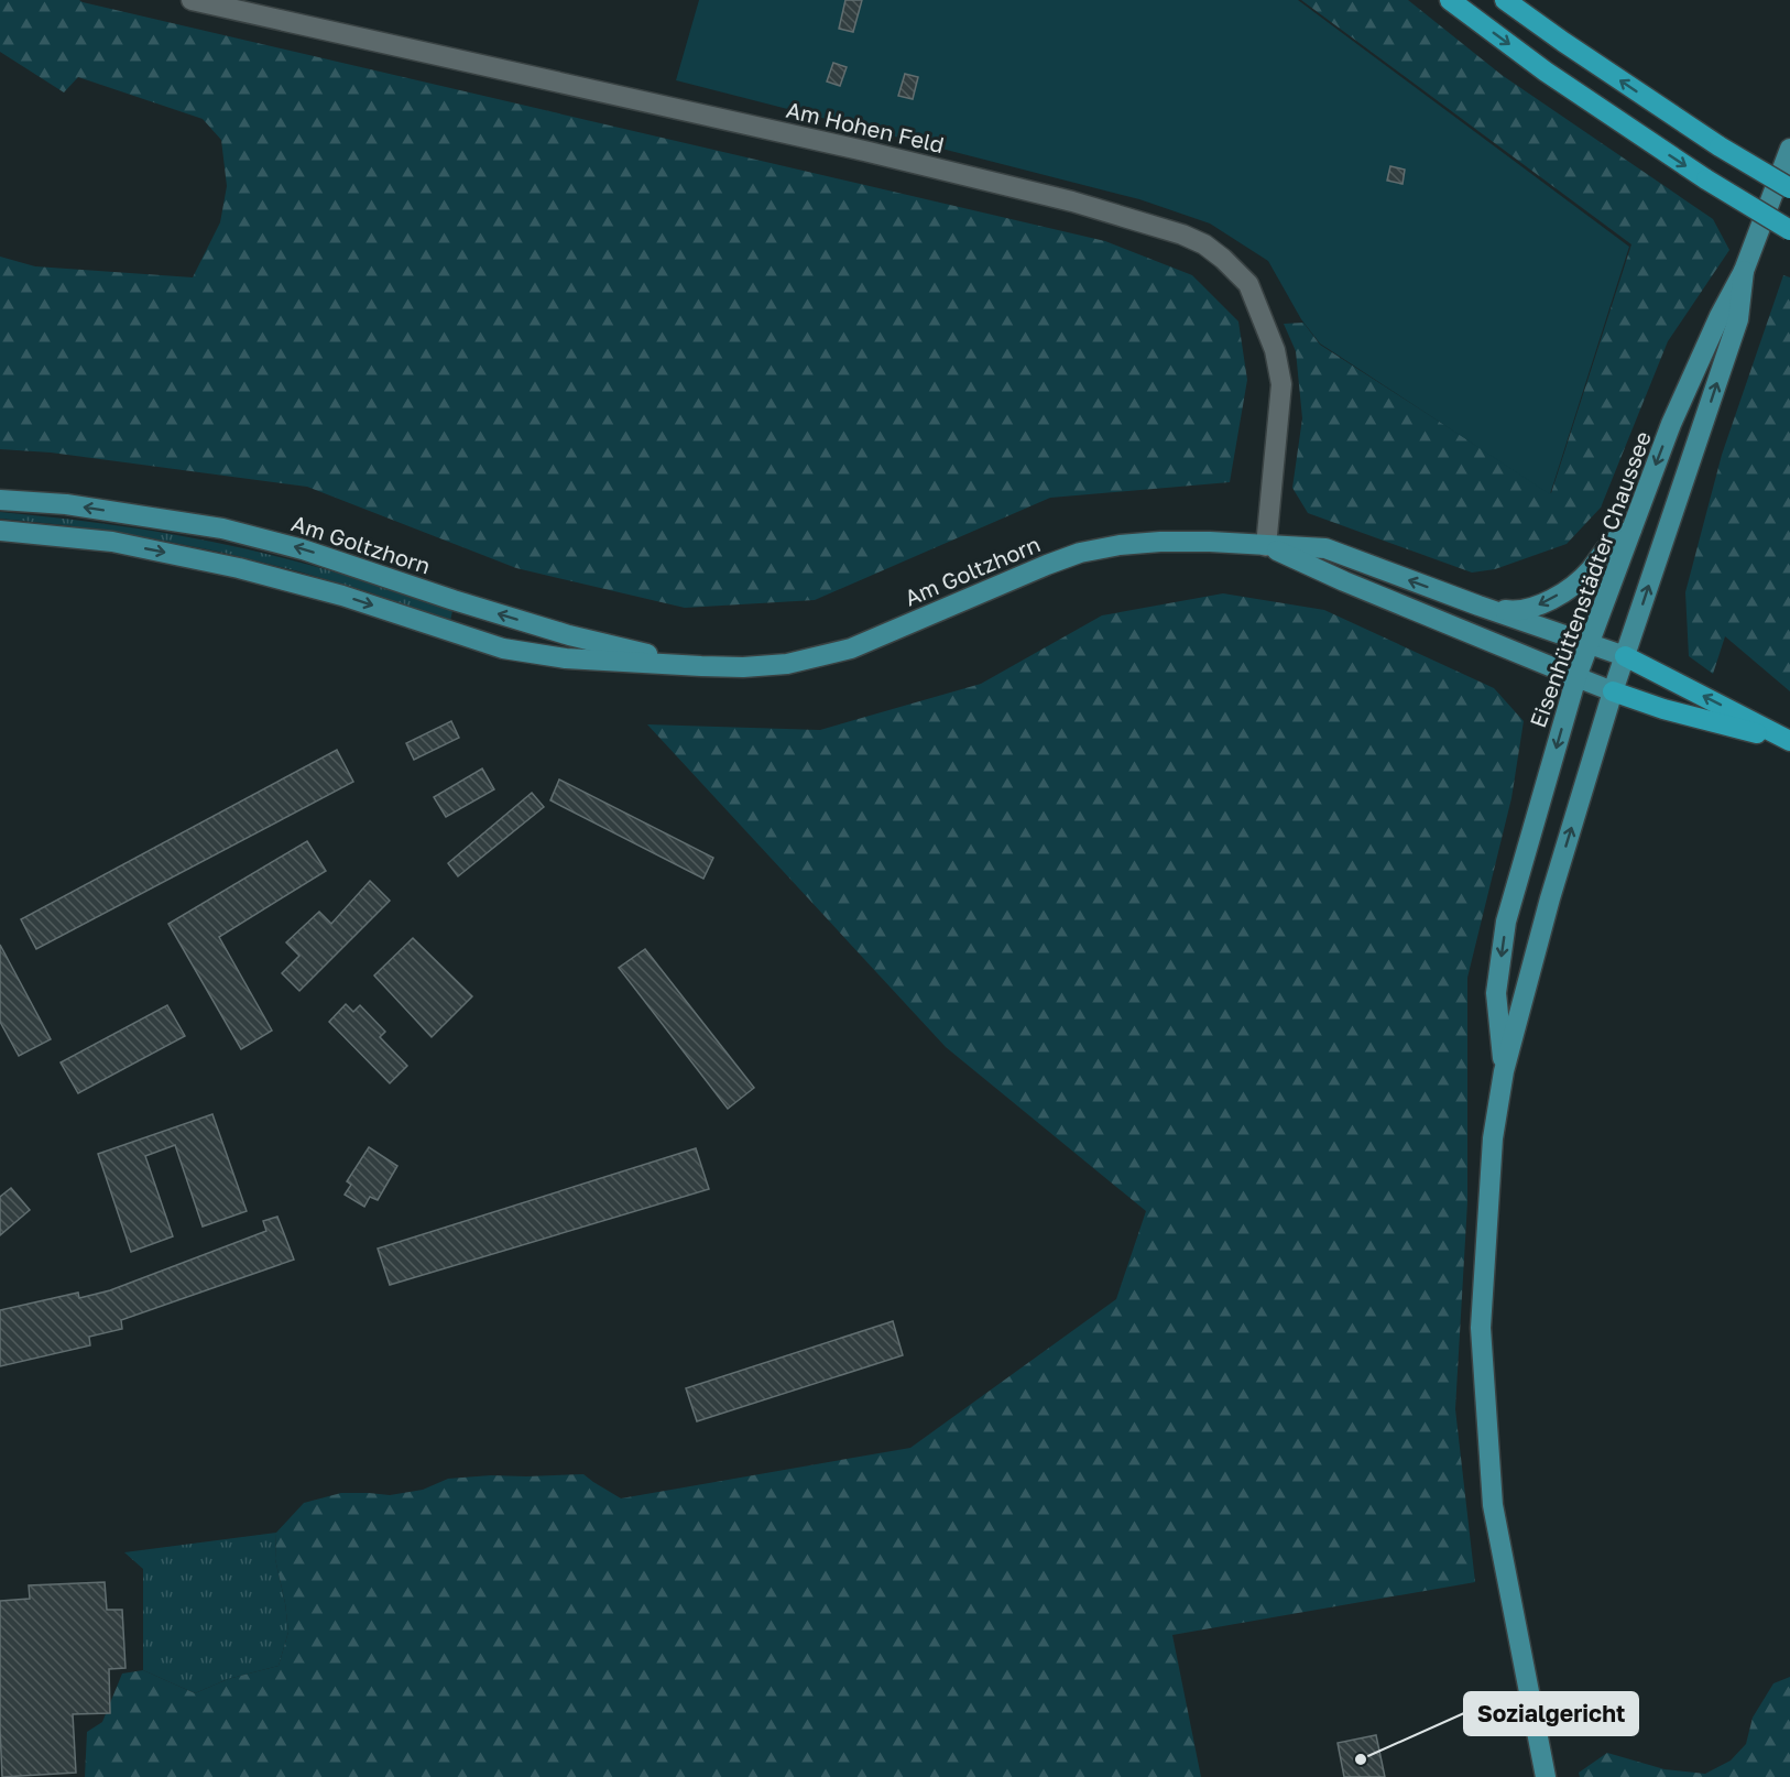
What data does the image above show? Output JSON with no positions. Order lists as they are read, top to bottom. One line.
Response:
{"streets":{"main road":["Am Goltzhorn","Eisenhüttenstädter Chaussee"],"street":["Am Hohen Feld"]},"crossings":[["Am Hohen Feld","Am Goltzhorn"],["Am Goltzhorn","Eisenhüttenstädter Chaussee"]],"places":["Sozialgericht"]}
